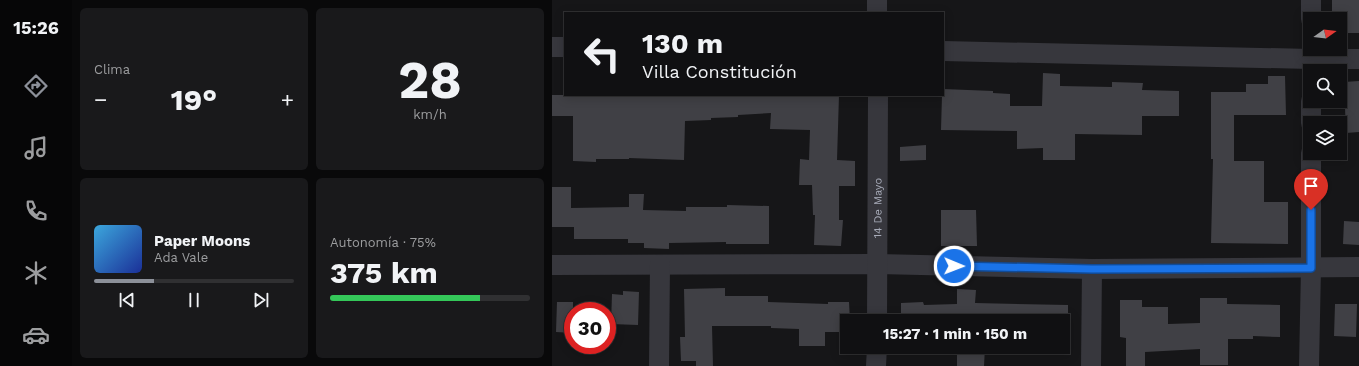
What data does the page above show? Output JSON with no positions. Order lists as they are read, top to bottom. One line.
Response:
{"streets":{"street":["14 De Mayo"]},"north":"right","page":{"tabs":"15:26","tile":["Clima",["28","km/h"],["Autonomía · 75%","375 km"]],"turn":["130 m","Villa Constitución"],"heat":["−","19°","+"],"song":["Paper Moons","Ada Vale"],"limit":"30","trip":"15:27 · 1 min · 150 m"}}
